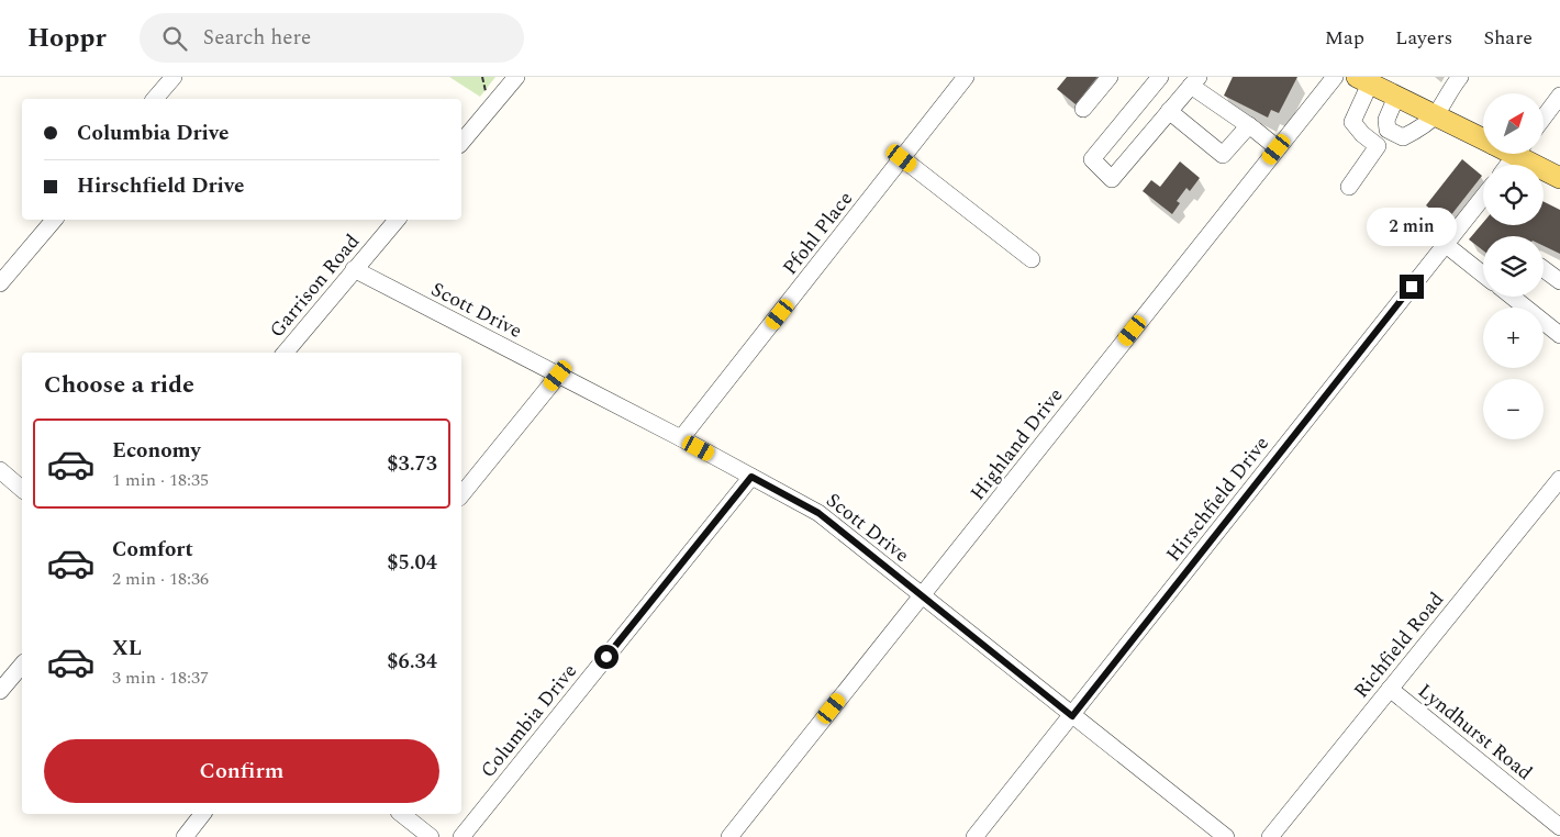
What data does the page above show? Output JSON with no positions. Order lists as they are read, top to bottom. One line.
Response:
{"streets":{"street":["Pfohl Place","Garrison Road","Scott Drive","Highland Drive","Hirschfield Drive","Richfield Road","Columbia Drive","Lyndhurst Road"]},"crossings":[["Pfohl Place","Scott Drive"],["Garrison Road","Scott Drive"],["Scott Drive","Highland Drive"],["Scott Drive","Hirschfield Drive"],["Scott Drive","Columbia Drive"],["Richfield Road","Lyndhurst Road"]],"north":"top right","page":{"header":"Hoppr","search":"Search here","nav":["Map","Layers","Share"],"map_buttons":["+","−"],"banner":["Columbia Drive","Hirschfield Drive"],"bubble":"2 min","heading":"Choose a ride","list":[{"name":"Economy","note":"1 min · 18:35","value":"$3.73"},{"name":"Comfort","note":"2 min · 18:36","value":"$5.04"},{"name":"XL","note":"3 min · 18:37","value":"$6.34"}],"buttons":"Confirm"}}
